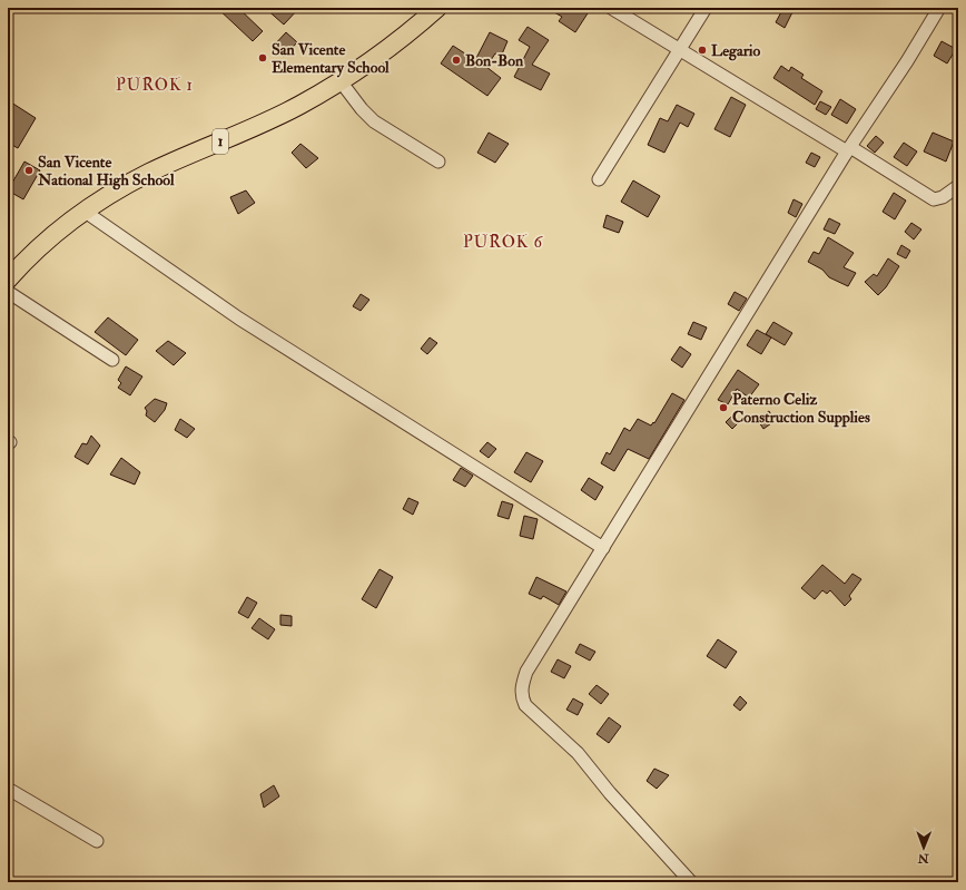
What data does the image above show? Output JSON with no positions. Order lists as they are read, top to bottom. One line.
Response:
{"streets":{"highway":["1"]},"districts":["PUROK 1","PUROK 6"],"places":["Legario","San Vicente Elementary School","Bon-Bon","San Vicente National High School","Paterno Celiz Construction Supplies"],"north":"bottom"}
